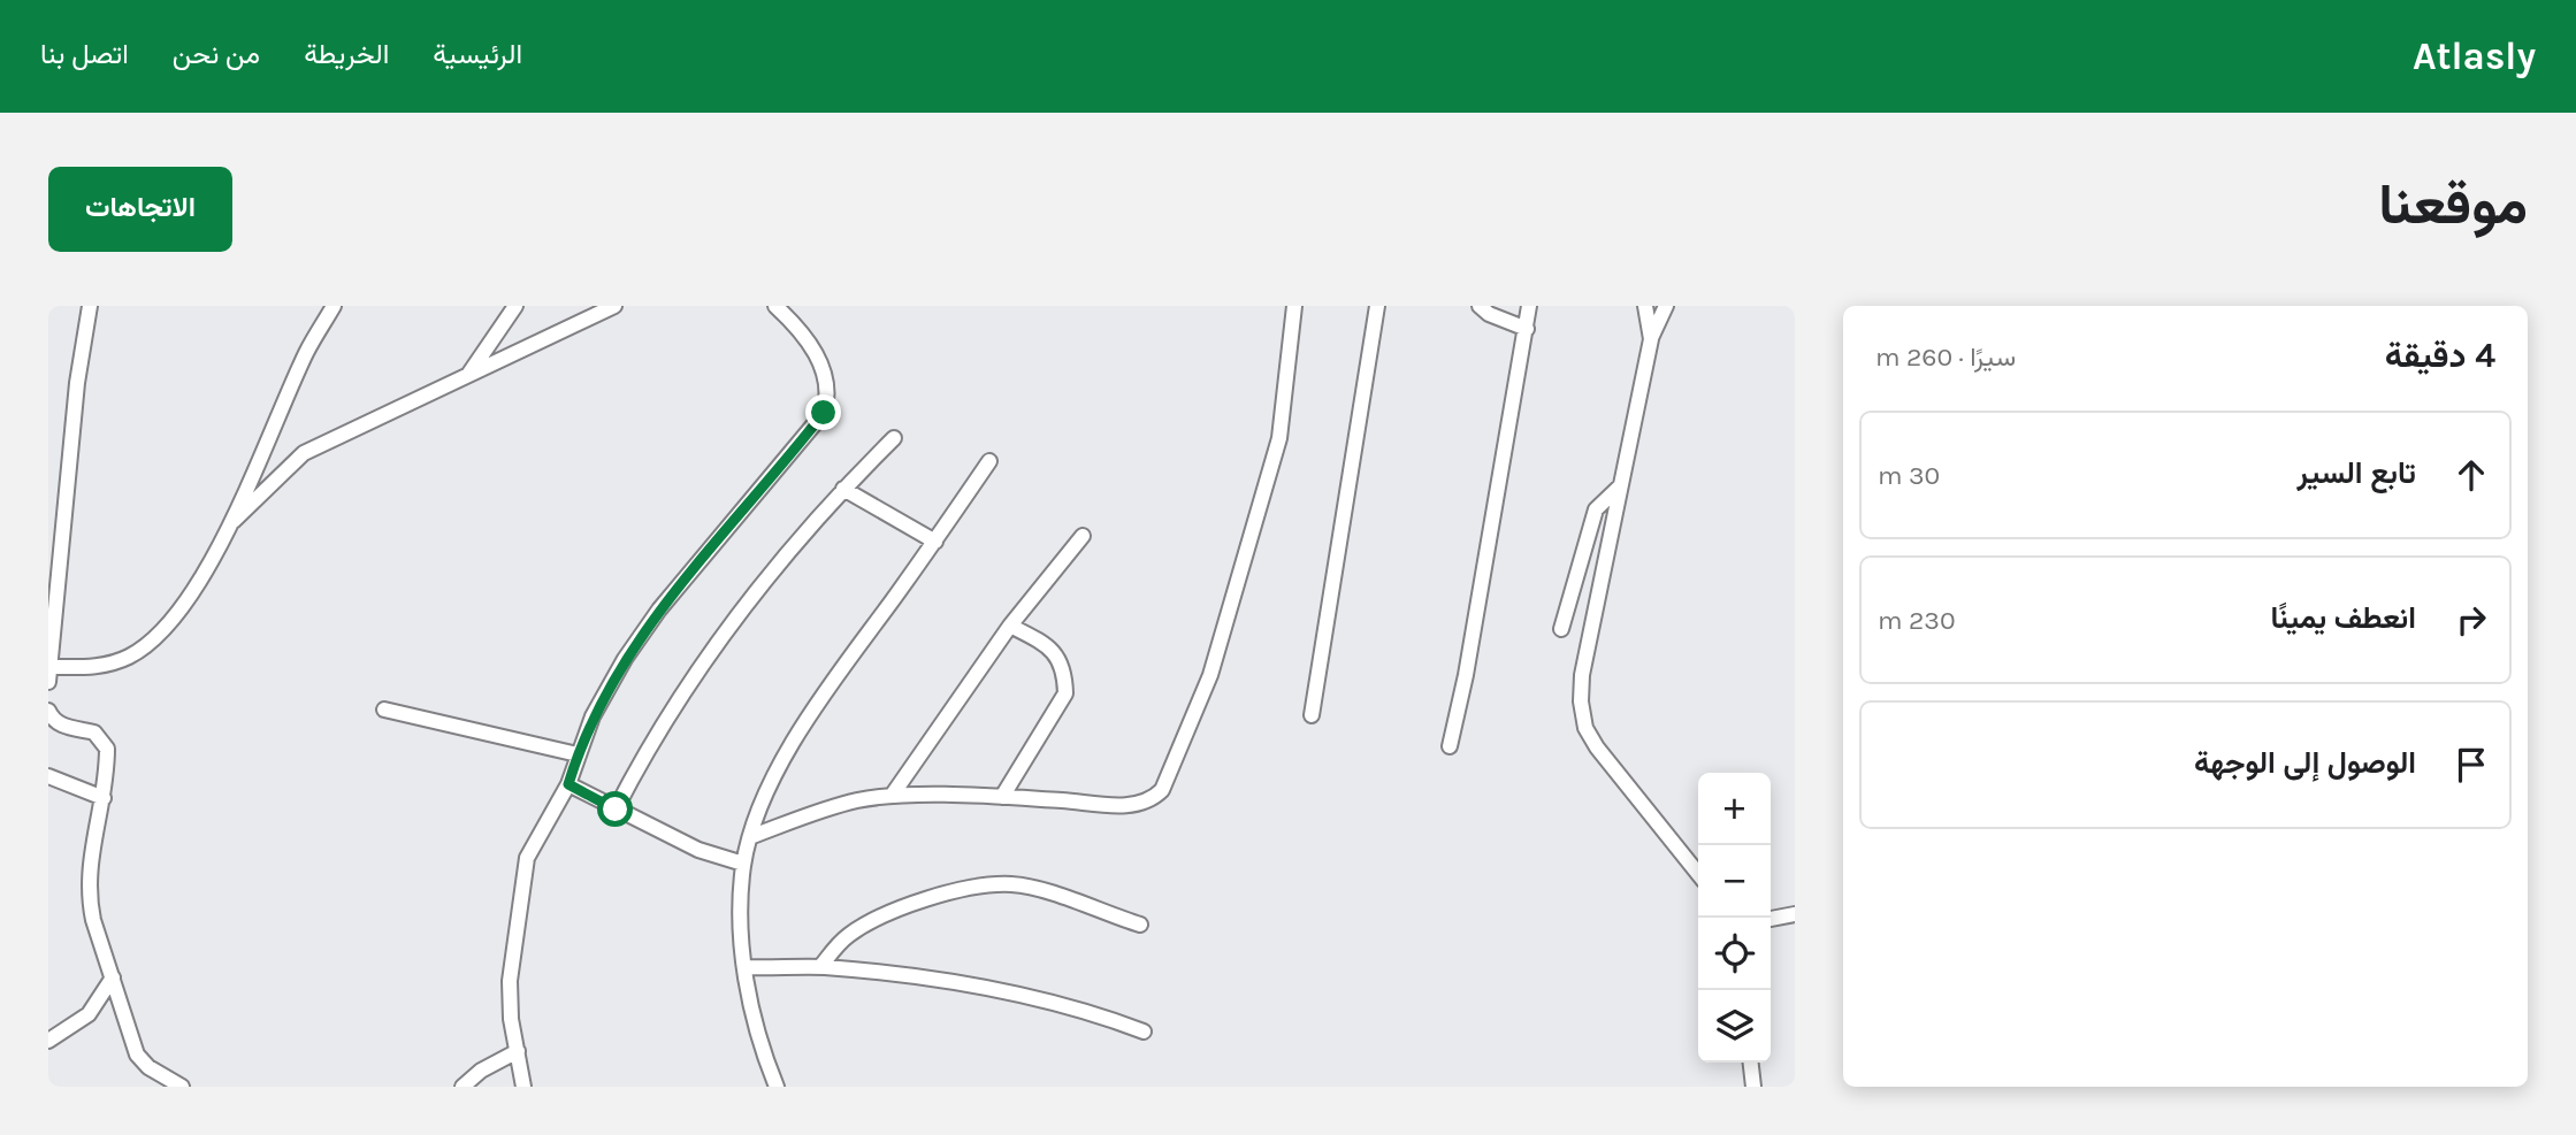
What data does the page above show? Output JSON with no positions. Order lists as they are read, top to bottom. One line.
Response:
{"page":{"header":"Atlasly","nav":["الرئيسية","الخريطة","من نحن","اتصل بنا"],"title":"موقعنا","buttons":"الاتجاهات","heading":["4 دقيقة","سيرًا · 260 m"],"list":[["تابع السير","30 m"],["انعطف يمينًا","230 m"],"الوصول إلى الوجهة"],"map_buttons":["+","−"]}}
